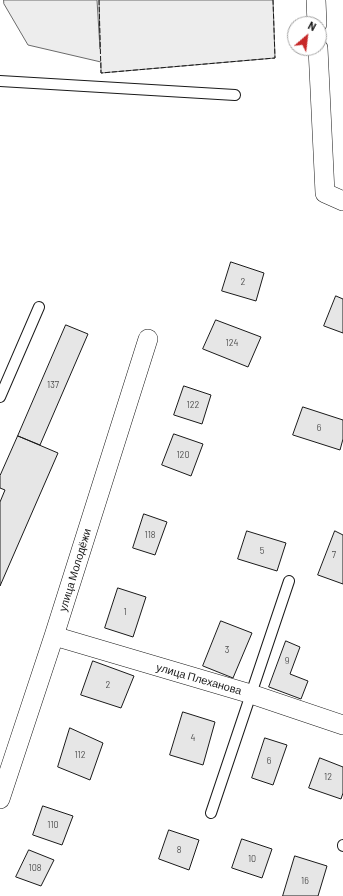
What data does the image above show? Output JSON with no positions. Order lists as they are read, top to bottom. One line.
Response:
{"streets":{"street":["улица Молодёжи","улица Плеханова"]},"crossings":[["улица Молодёжи","улица Плеханова"]],"house_numbers":["2","124","137","122","6","120","118","5","7","1","3","9","2","4","112","6","12","110","8","10","108","16"],"north":"top right"}
